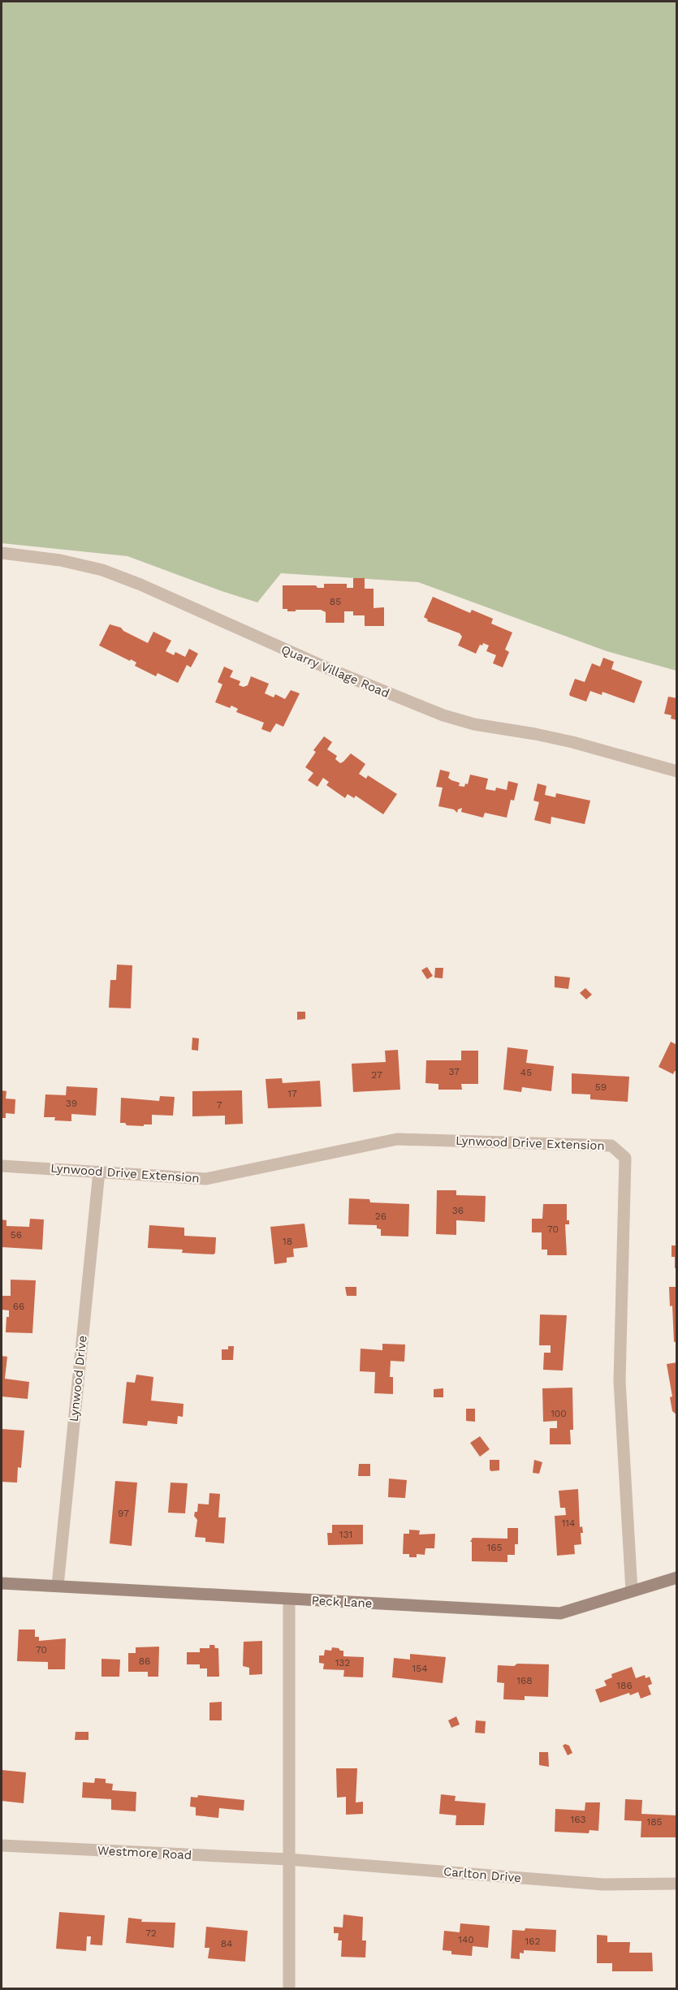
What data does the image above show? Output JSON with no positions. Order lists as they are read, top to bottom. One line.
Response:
{"streets":{"street":["Quarry Village Road","Lynwood Drive Extension","Lynwood Drive","Peck Lane","Westmore Road","Carlton Drive"]},"crossings":[["Lynwood Drive Extension","Lynwood Drive"],["Lynwood Drive Extension","Peck Lane"],["Lynwood Drive","Peck Lane"],["Westmore Road","Carlton Drive"]],"house_numbers":["85","37","45","27","59","17","39","7","36","26","70","56","18","66","100","97","114","131","165","70","86","132","154","168","186","163","185","72","140","162","84"]}
